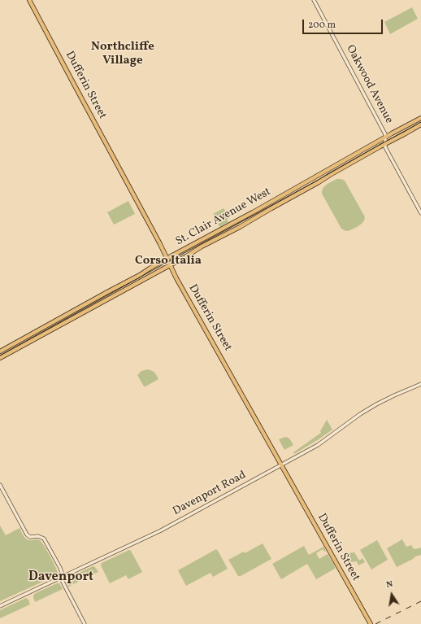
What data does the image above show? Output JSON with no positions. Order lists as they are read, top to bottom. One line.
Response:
{"streets":{"main road":["Dufferin Street","St. Clair Avenue West"],"street":["Oakwood Avenue","Davenport Road"]},"crossings":[["Oakwood Avenue","St. Clair Avenue West"],["Dufferin Street","St. Clair Avenue West"],["Dufferin Street","Davenport Road"]],"districts":["Northcliffe Village","Corso Italia","Davenport"],"scale_bar":"200 m","north":"top"}
